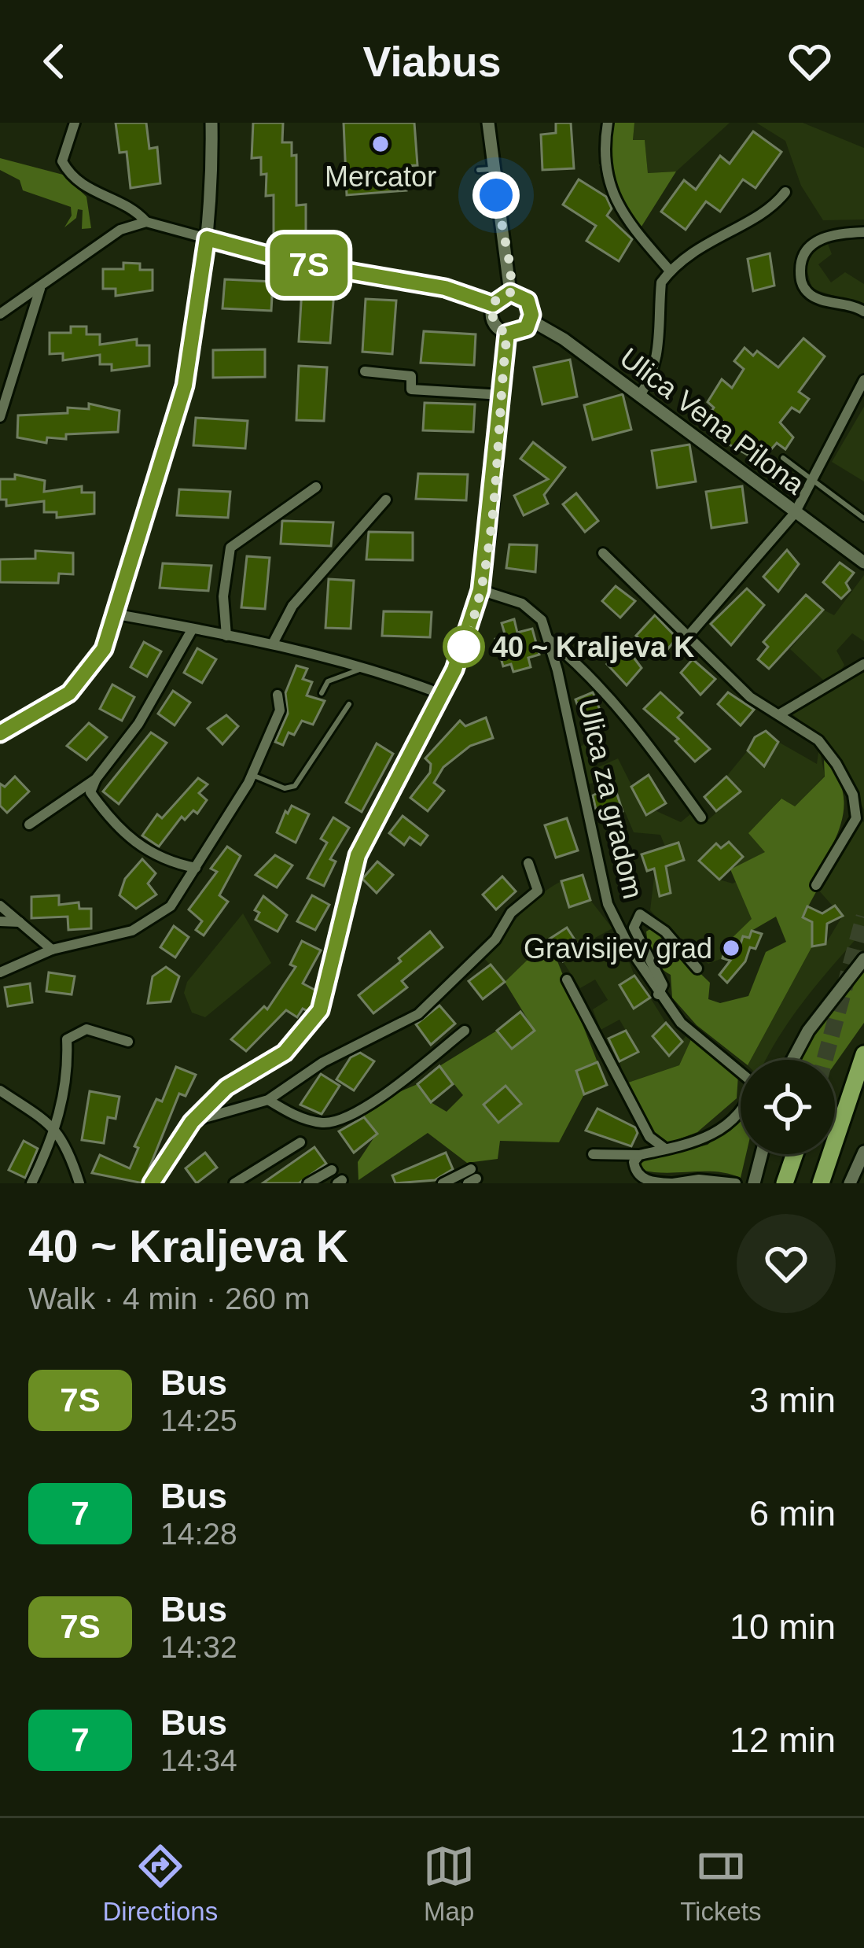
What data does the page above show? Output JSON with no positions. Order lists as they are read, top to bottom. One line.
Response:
{"streets":{"street":["Ulica Vena Pilona","Ulica za gradom"]},"places":["Mercator","40 ~ Kraljeva K","Gravisijev grad"],"lines":["bus line 7S"],"page":{"header":"Viabus","on_map":"7S","heading":["40 ~ Kraljeva K","Walk · 4 min · 260 m"],"list":[{"mark":"7S","name":"Bus","note":"14:25","value":"3 min"},{"mark":"7","name":"Bus","note":"14:28","value":"6 min"},{"mark":"7S","name":"Bus","note":"14:32","value":"10 min"},{"mark":"7","name":"Bus","note":"14:34","value":"12 min"}],"tabs":["Directions","Map","Tickets"]}}
